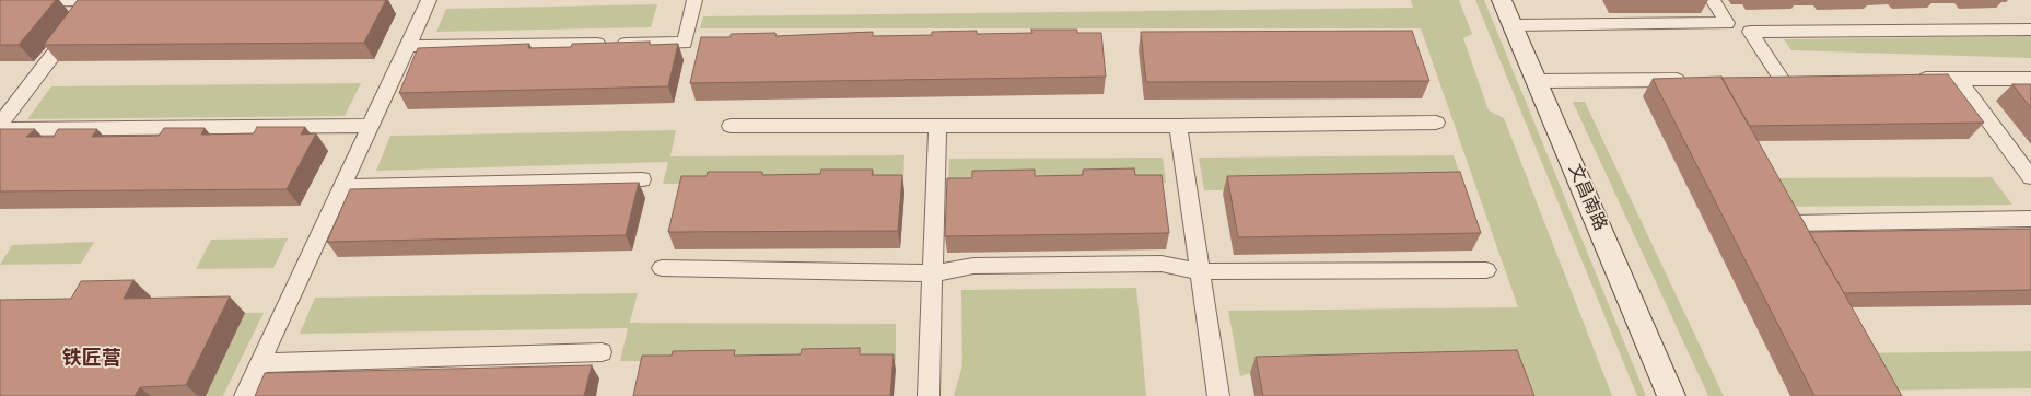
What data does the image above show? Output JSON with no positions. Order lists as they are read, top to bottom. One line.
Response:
{"streets":{"street":["文昌南路"]},"districts":["铁匠营"]}
